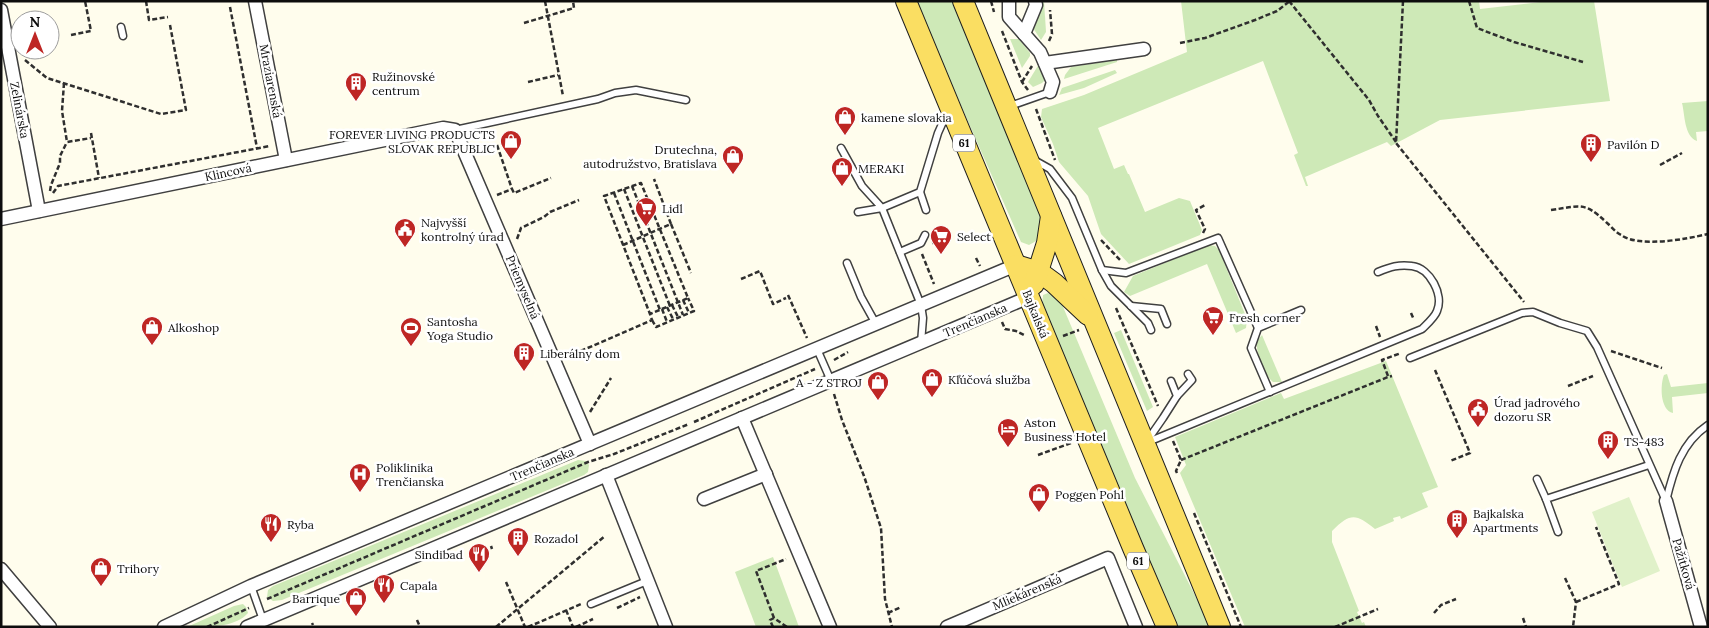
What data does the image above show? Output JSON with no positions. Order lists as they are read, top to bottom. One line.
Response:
{"streets":{"main road":["61","Bajkalská"],"street":["Mraziarenská","Zelinárska","Klincová","Priemyselná","Trenčianska","Pažítková","Mliekárenská"]},"crossings":[["Mraziarenská","Klincová"],["Zelinárska","Klincová"],["Klincová","Priemyselná"],["Priemyselná","Trenčianska"],["Bajkalská","Trenčianska"]],"places":{"building":["Ružinovské centrum","Pavilón D","Liberálny dom","TS-483","Bajkalska Apartments","Rozadol"],"shop":["kamene slovakia","FOREVER LIVING PRODUCTS SLOVAK REPUBLIC","Drutechna, autodružstvo, Bratislava","MERAKI","Alkoshop","Kľúčová služba","A - Z STROJ","Poggen Pohl","Trihory","Barrique"],"supermarket":["Lidl","Select","Fresh corner"],"public building":["Najvyšší kontrolný úrad","Úrad jadrového dozoru SR"],"sports":["Santosha Yoga Studio"],"hotel":["Aston Business Hotel"],"hospital":["Poliklinika Trenčianska"],"restaurant":["Ryba","Sindibad","Capala"]},"north":"top"}
